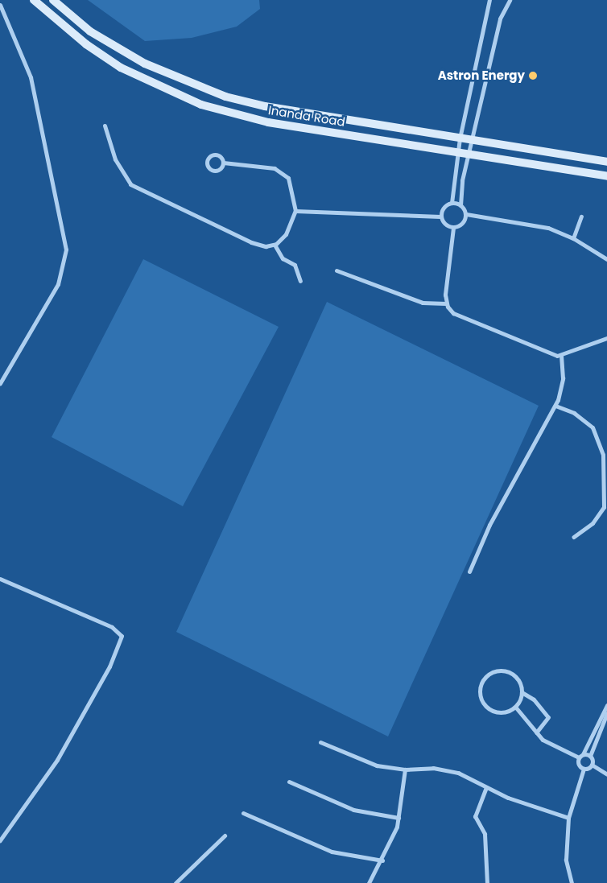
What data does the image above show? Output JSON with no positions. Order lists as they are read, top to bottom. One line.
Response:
{"streets":{"main road":["Inanda Road"]},"places":["Astron Energy"]}
